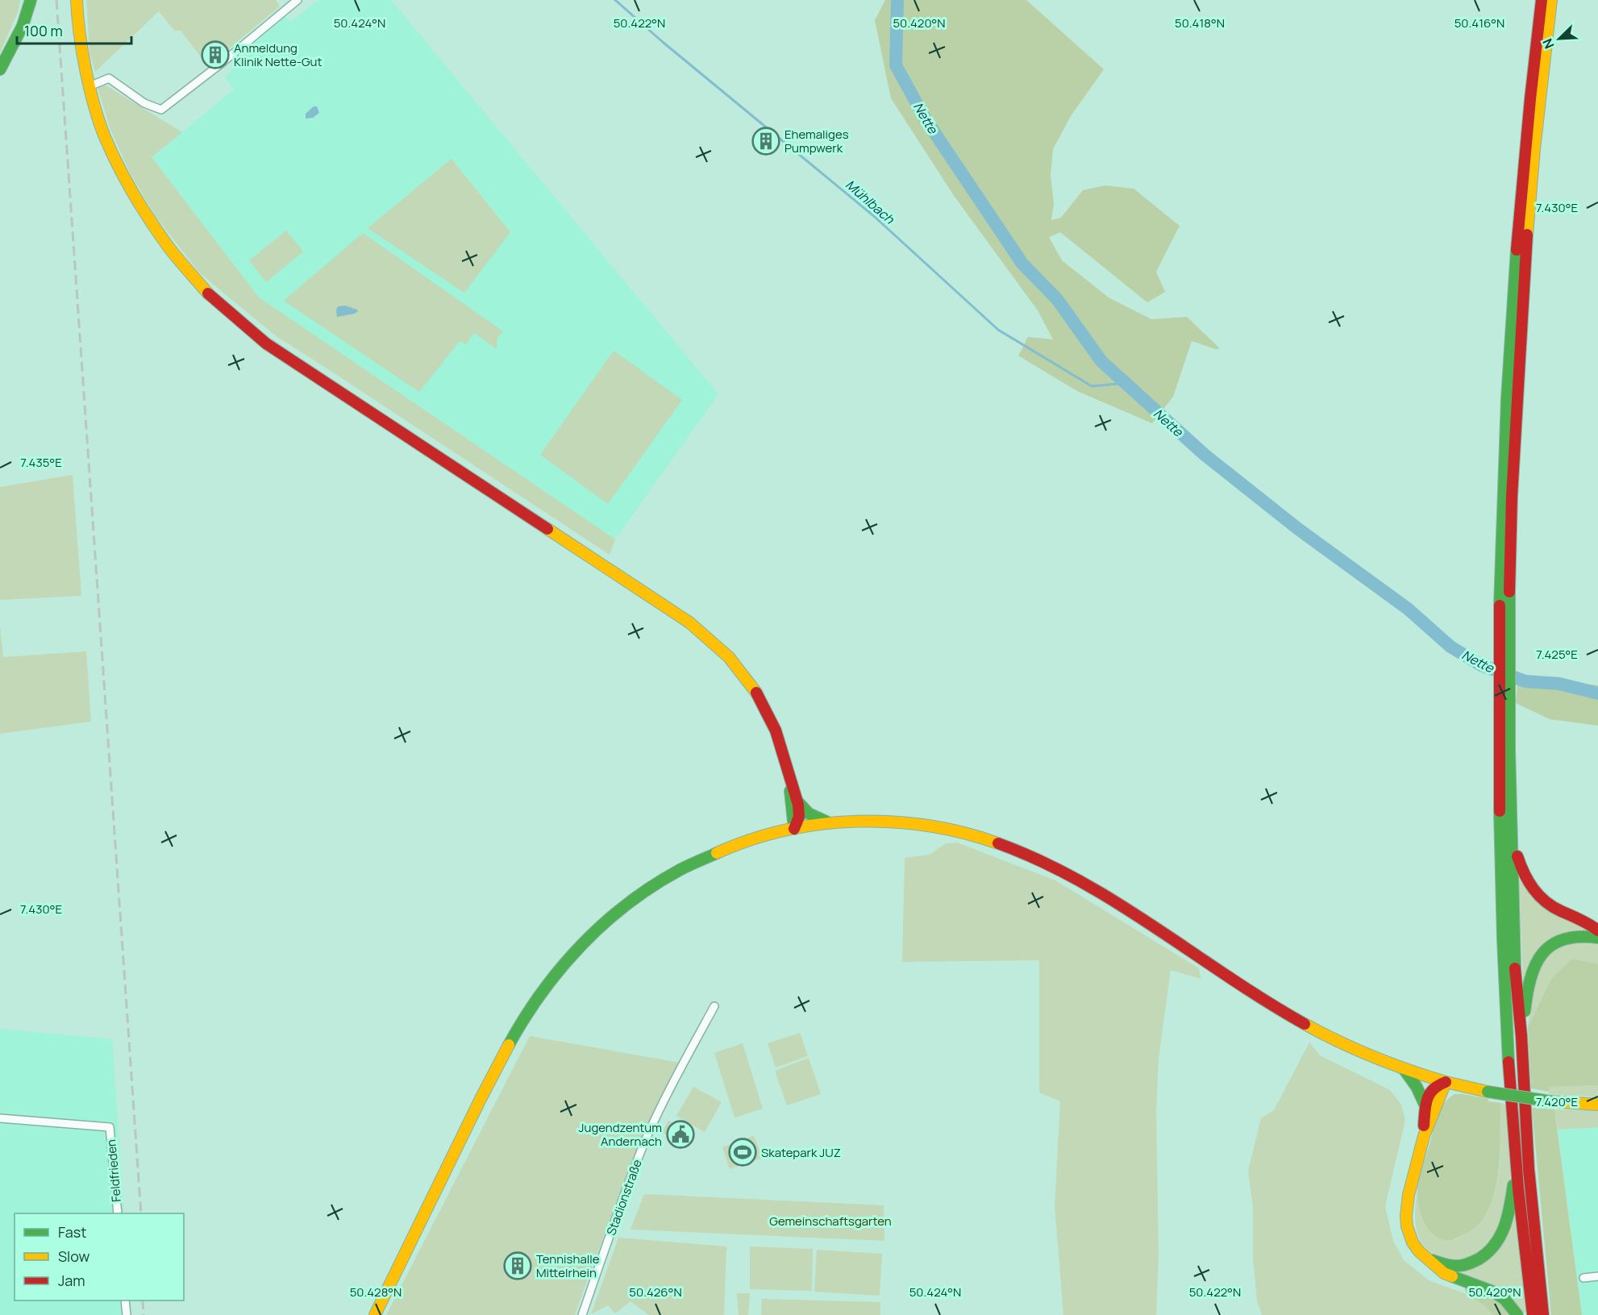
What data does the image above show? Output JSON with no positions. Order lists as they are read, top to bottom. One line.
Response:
{"streets":{"street":["Feldfrieden","Stadionstraße"]},"water":["Nette","Mühlbach"],"parks":["Gemeinschaftsgarten"],"places":{"building":["Anmeldung Klinik Nette-Gut","Ehemaliges Pumpwerk","Tennishalle Mittelrhein"],"public building":["Jugendzentum Andernach"],"sports":["Skatepark JUZ"]},"legend":["Fast","Slow","Jam"],"scale_bar":"100 m","north":"bottom left","coordinates":["50.418°N","50.424°N","50.422°N","50.420°N","50.416°N","7.430°E","7.435°E","7.425°E","7.420°E","50.428°N","50.426°N"]}
